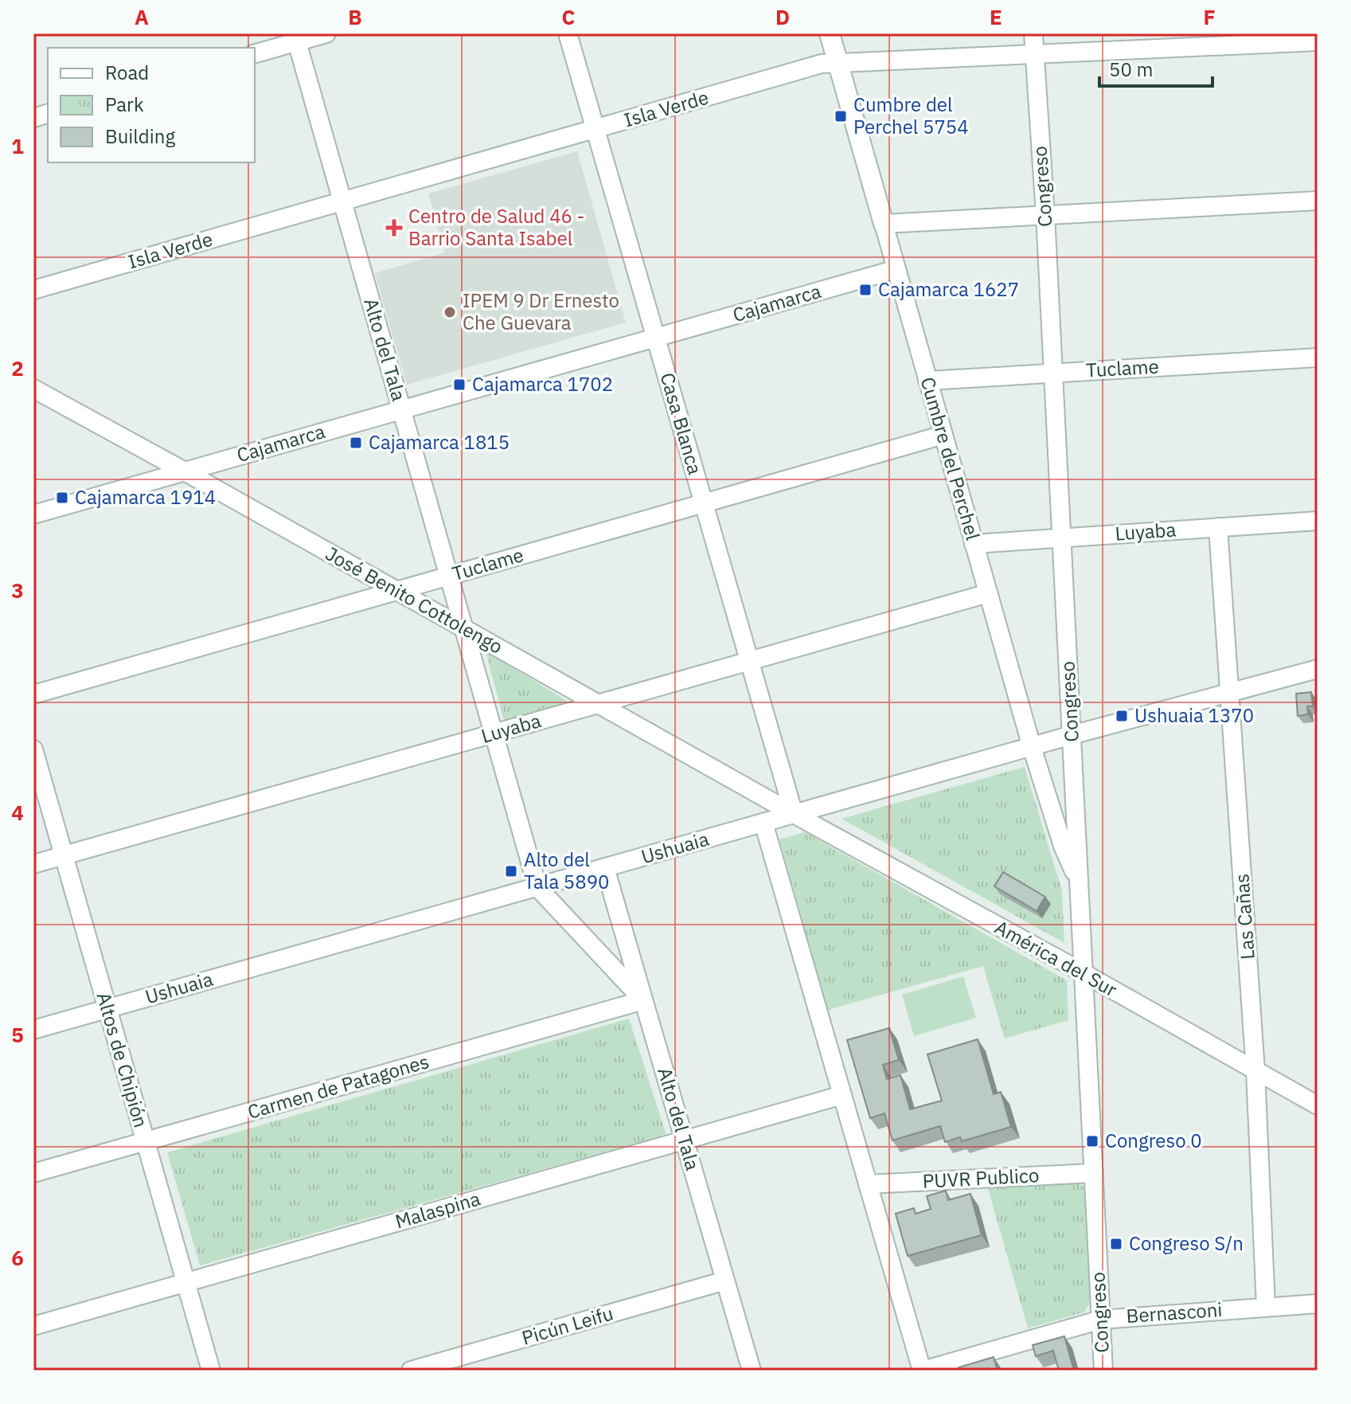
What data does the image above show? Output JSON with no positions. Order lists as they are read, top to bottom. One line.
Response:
{"streets":{"main road":["Cumbre del Perchel"],"street":["Isla Verde","Congreso","Cajamarca","Alto del Tala","Tuclame","Casa Blanca","Luyaba","José Benito Cottolengo","Ushuaia","Las Cañas","América del Sur","Altos de Chipión","Carmen de Patagones","PUVR Publico","Malaspina","Bernasconi","Picún Leifu"]},"crossings":[["Isla Verde","Congreso"],["Isla Verde","Alto del Tala"],["Isla Verde","Casa Blanca"],["Isla Verde","Cumbre del Perchel"],["Congreso","Tuclame"],["Congreso","Cumbre del Perchel"],["Congreso","Luyaba"],["Congreso","Ushuaia"],["Congreso","América del Sur"],["Congreso","PUVR Publico"],["Congreso","Bernasconi"],["Cajamarca","Alto del Tala"],["Cajamarca","Casa Blanca"],["Cajamarca","Cumbre del Perchel"],["Cajamarca","José Benito Cottolengo"],["Alto del Tala","Tuclame"],["Alto del Tala","Luyaba"],["Alto del Tala","José Benito Cottolengo"],["Alto del Tala","Ushuaia"],["Alto del Tala","Carmen de Patagones"],["Alto del Tala","Malaspina"],["Alto del Tala","Picún Leifu"],["Tuclame","Casa Blanca"],["Tuclame","Cumbre del Perchel"],["Tuclame","José Benito Cottolengo"],["Casa Blanca","Luyaba"],["Casa Blanca","José Benito Cottolengo"],["Casa Blanca","Ushuaia"],["Casa Blanca","América del Sur"],["Cumbre del Perchel","Luyaba"],["Cumbre del Perchel","Ushuaia"],["Luyaba","José Benito Cottolengo"],["Luyaba","Las Cañas"],["Luyaba","Altos de Chipión"],["José Benito Cottolengo","Ushuaia"],["José Benito Cottolengo","América del Sur"],["Ushuaia","Las Cañas"],["Ushuaia","América del Sur"],["Ushuaia","Altos de Chipión"],["Las Cañas","América del Sur"],["Las Cañas","Bernasconi"],["Altos de Chipión","Carmen de Patagones"],["Altos de Chipión","Malaspina"]],"places":{"transit":["Cumbre del Perchel 5754","Cajamarca 1627","Cajamarca 1702","Cajamarca 1815","Cajamarca 1914","Ushuaia 1370","Alto del Tala 5890","Congreso 0","Congreso S/n"],"health":["Centro de Salud 46 - Barrio Santa Isabel"],"other":["IPEM 9 Dr Ernesto Che Guevara"]},"legend":["Road","Park","Building"],"scale_bar":"50 m","grid":{"columns":["A","B","C","D","E","F"],"rows":["1","2","3","4","5","6"]}}
